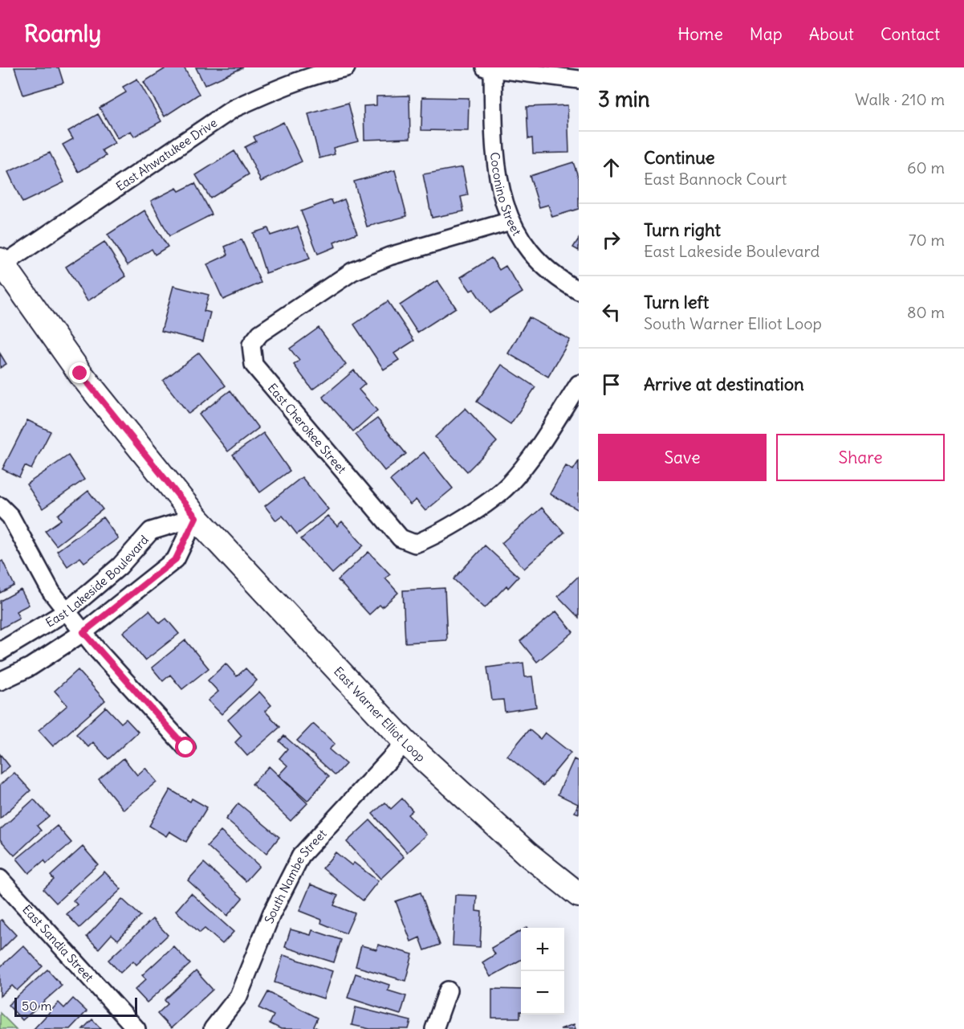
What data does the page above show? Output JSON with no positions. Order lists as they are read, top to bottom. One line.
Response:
{"streets":{"main road":["East Warner Elliot Loop"],"street":["East Ahwatukee Drive","Coconino Street","East Cherokee Street","East Lakeside Boulevard","South Nambe Street","East Sandia Street"]},"crossings":[["East Ahwatukee Drive","East Warner Elliot Loop"],["Coconino Street","East Cherokee Street"],["East Lakeside Boulevard","East Warner Elliot Loop"],["East Warner Elliot Loop","South Nambe Street"]],"scale_bar":"50 m","page":{"header":"Roamly","nav":["Home","Map","About","Contact"],"heading":["3 min","Walk · 210 m"],"list":[["Continue","East Bannock Court","60 m"],["Turn right","East Lakeside Boulevard","70 m"],["Turn left","South Warner Elliot Loop","80 m"],"Arrive at destination"],"buttons":["Save","Share"],"map_buttons":["+","−"],"scale":"50 m"}}
